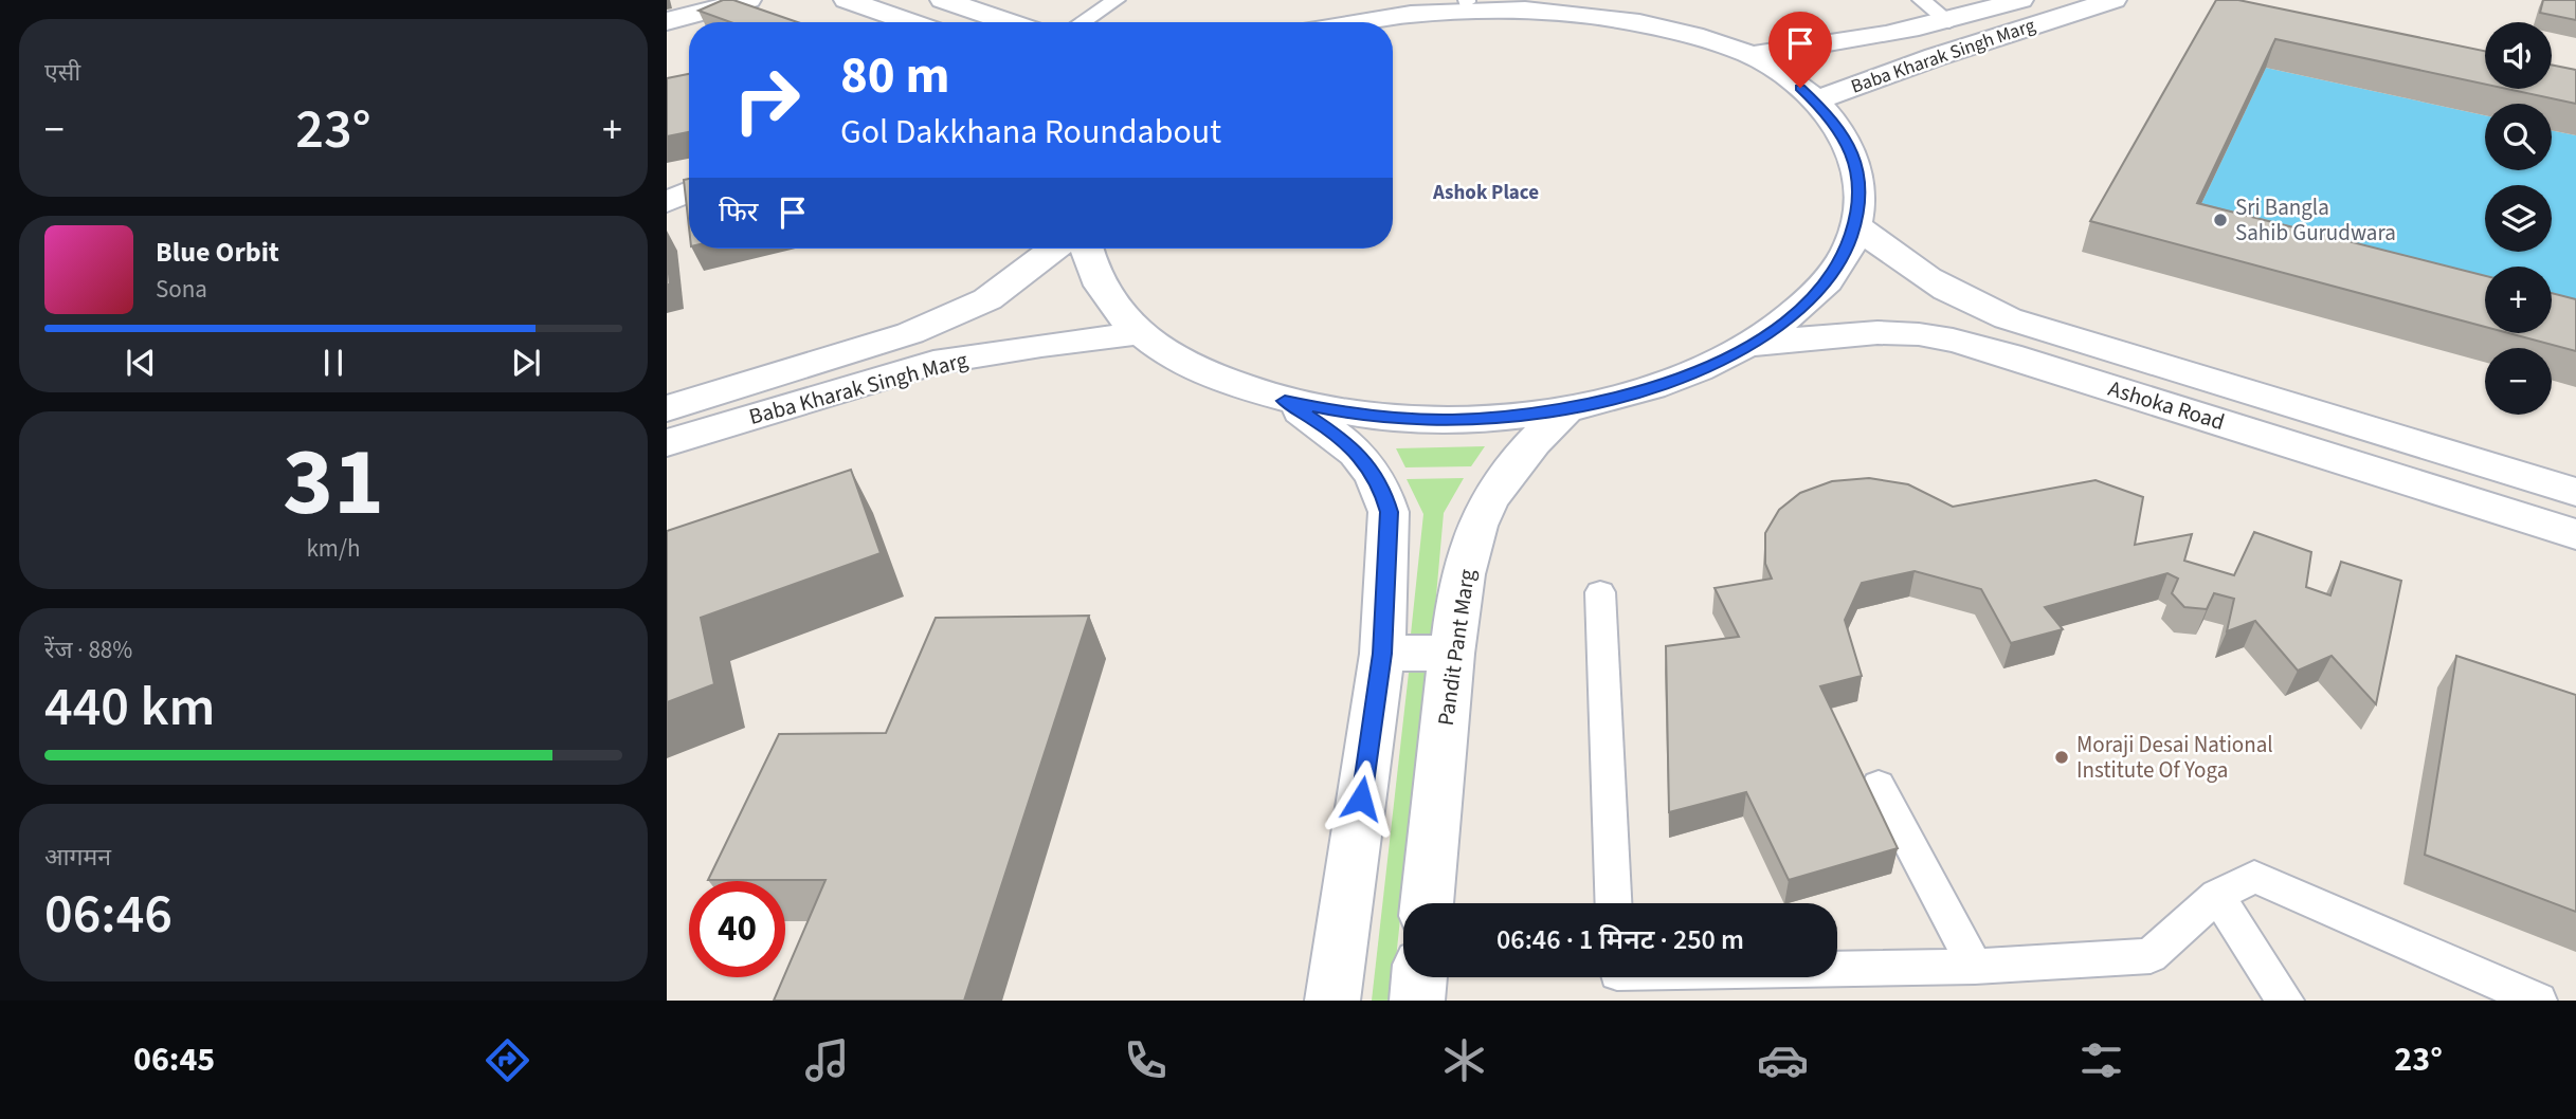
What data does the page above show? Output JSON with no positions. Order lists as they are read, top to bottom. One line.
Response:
{"streets":{"main road":["Baba Kharak Singh Marg","Ashoka Road","Pandit Pant Marg"]},"districts":["Ashok Place"],"places":["Sri Bangla Sahib Gurudwara","Moraji Desai National Institute Of Yoga"],"page":{"tile":["एसी",["31","km/h"],["रेंज · 88%","440 km"],["आगमन","06:46"]],"map_buttons":["+","−"],"turn":["80 m","Gol Dakkhana Roundabout"],"heat":["−","23°","+"],"then":"फिर","song":["Blue Orbit","Sona"],"limit":"40","trip":"06:46 · 1 मिनट · 250 m","tabs":["06:45","23°"]}}
